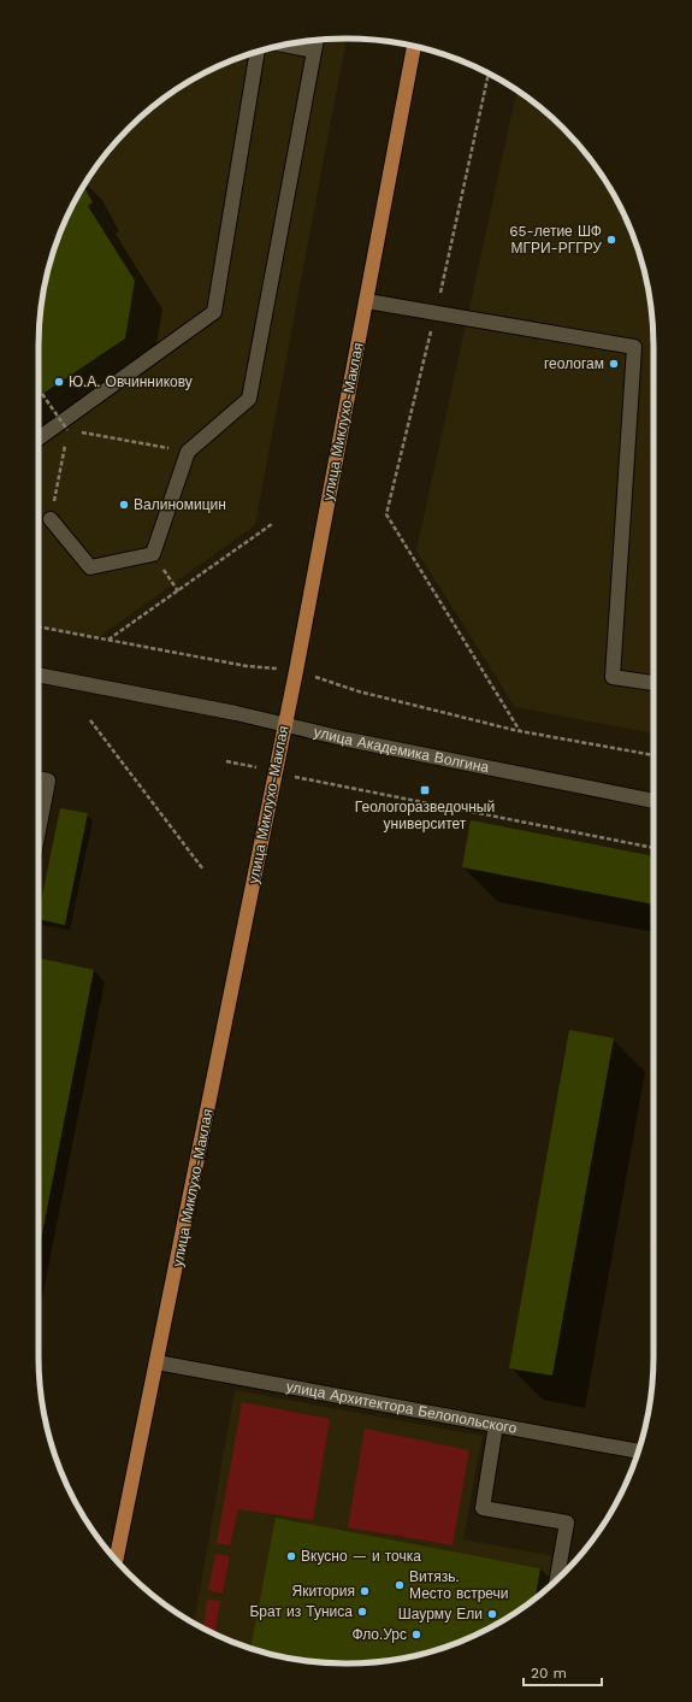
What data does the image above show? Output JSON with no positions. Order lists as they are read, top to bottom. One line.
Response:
{"streets":{"main road":["улица Миклухо-Маклая"],"street":["улица Академика Волгина","улица Архитектора Белопольского"]},"crossings":[["улица Миклухо-Маклая","улица Академика Волгина"],["улица Миклухо-Маклая","улица Архитектора Белопольского"]],"places":{"other":["65-летие ШФ МГРИ-РГГРУ","геологам","Ю.А. Овчинникову","Валиномицин","Вкусно — и точка","Витязь. Место встречи","Якитория","Брат из Туниса","Шаурму Ели","Фло.Урс"],"transit":["Геологоразведочный университет"]},"scale_bar":"20 m"}
